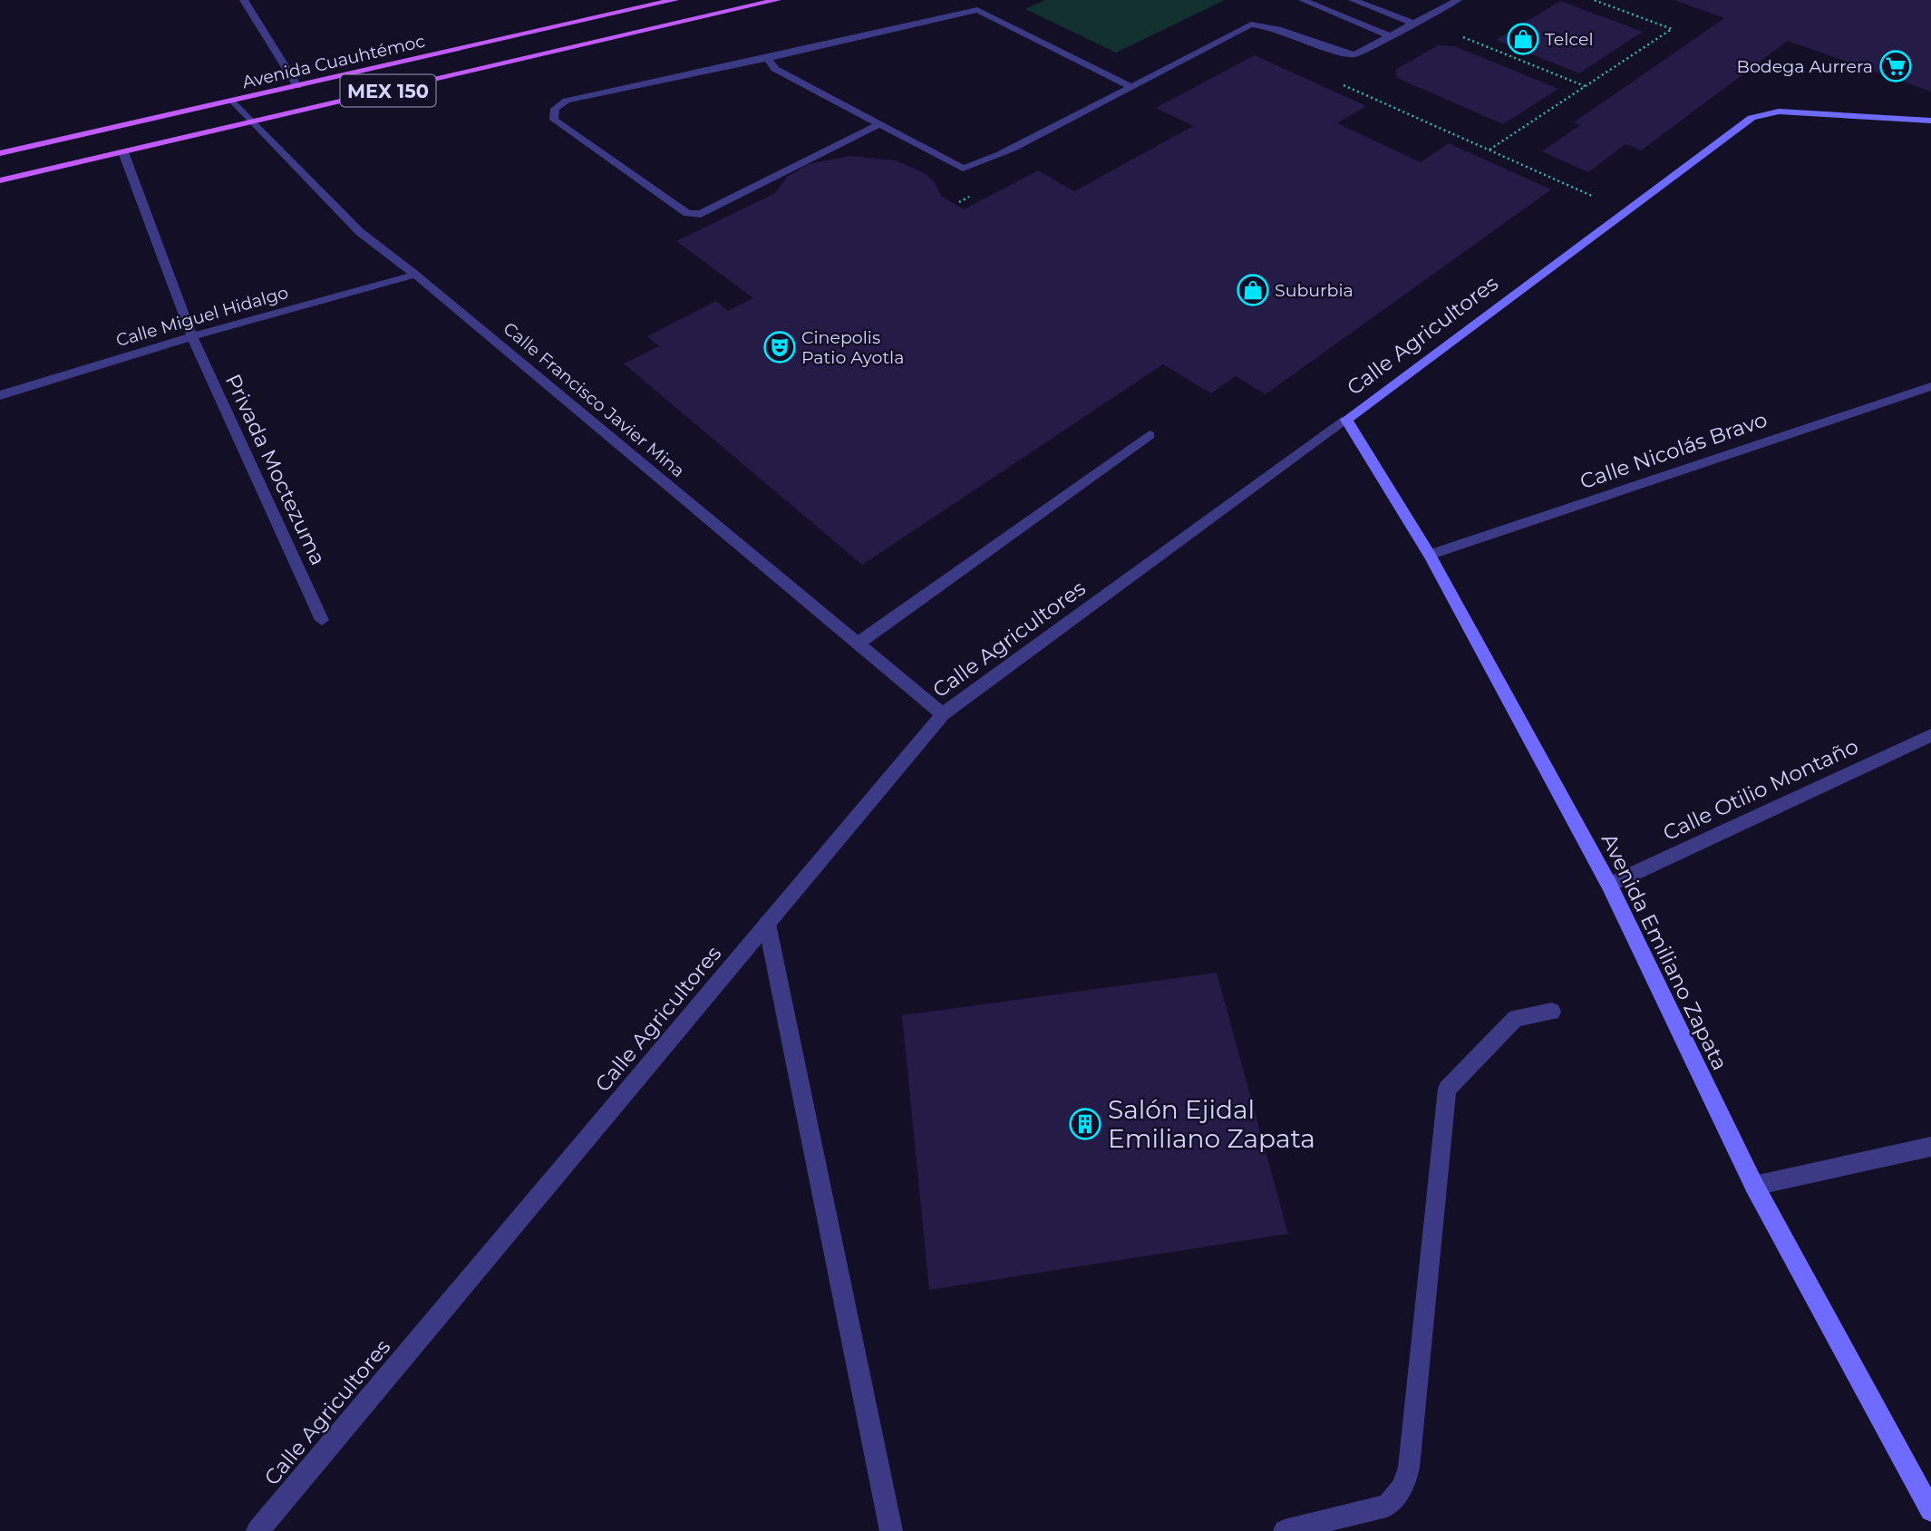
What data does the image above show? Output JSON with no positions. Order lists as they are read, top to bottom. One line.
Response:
{"streets":{"main road":["Avenida Cuauhtémoc","MEX 150"],"street":["Calle Miguel Hidalgo","Calle Agricultores","Calle Francisco Javier Mina","Calle Nicolás Bravo","Privada Moctezuma","Calle Otilio Montaño","Avenida Emiliano Zapata"]},"crossings":[["Avenida Cuauhtémoc","Calle Francisco Javier Mina"],["MEX 150","Calle Francisco Javier Mina"],["MEX 150","Privada Moctezuma"],["Calle Miguel Hidalgo","Calle Francisco Javier Mina"],["Calle Miguel Hidalgo","Privada Moctezuma"],["Calle Agricultores","Calle Francisco Javier Mina"],["Calle Agricultores","Avenida Emiliano Zapata"],["Calle Nicolás Bravo","Avenida Emiliano Zapata"],["Calle Otilio Montaño","Avenida Emiliano Zapata"]],"places":{"shop":["Telcel","Suburbia"],"supermarket":["Bodega Aurrera"],"theatre":["Cinepolis Patio Ayotla"],"building":["Salón Ejidal Emiliano Zapata"]}}
